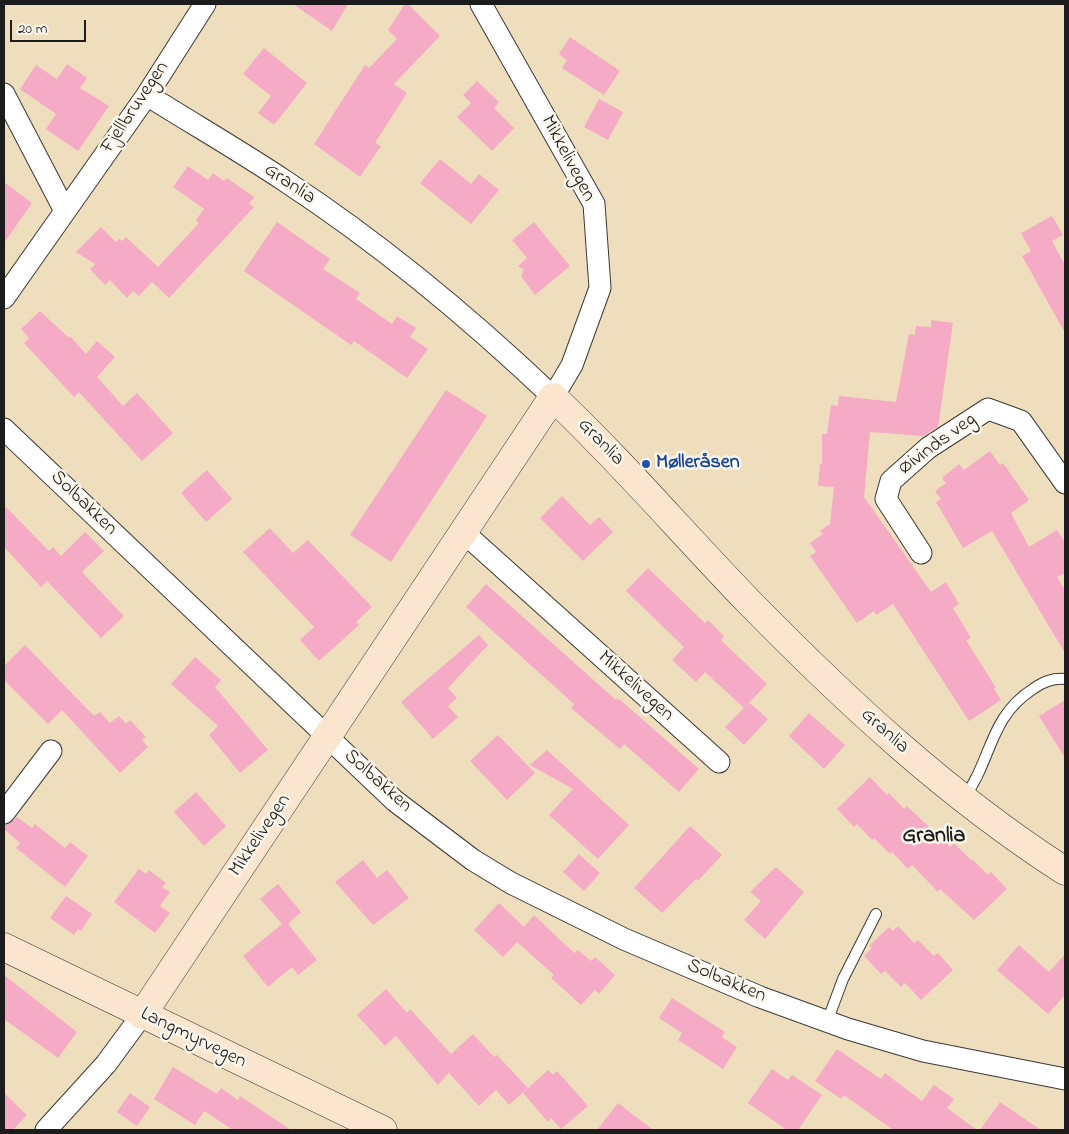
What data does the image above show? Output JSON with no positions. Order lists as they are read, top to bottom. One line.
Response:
{"streets":{"street":["Fjellbruvegen","Mikkelivegen","Granlia","Øivinds veg","Solbakken","Langmyrvegen"]},"crossings":[["Fjellbruvegen","Granlia"],["Mikkelivegen","Granlia"],["Mikkelivegen","Solbakken"],["Mikkelivegen","Langmyrvegen"]],"districts":["Granlia"],"places":["Mølleråsen"],"scale_bar":"20 m"}
